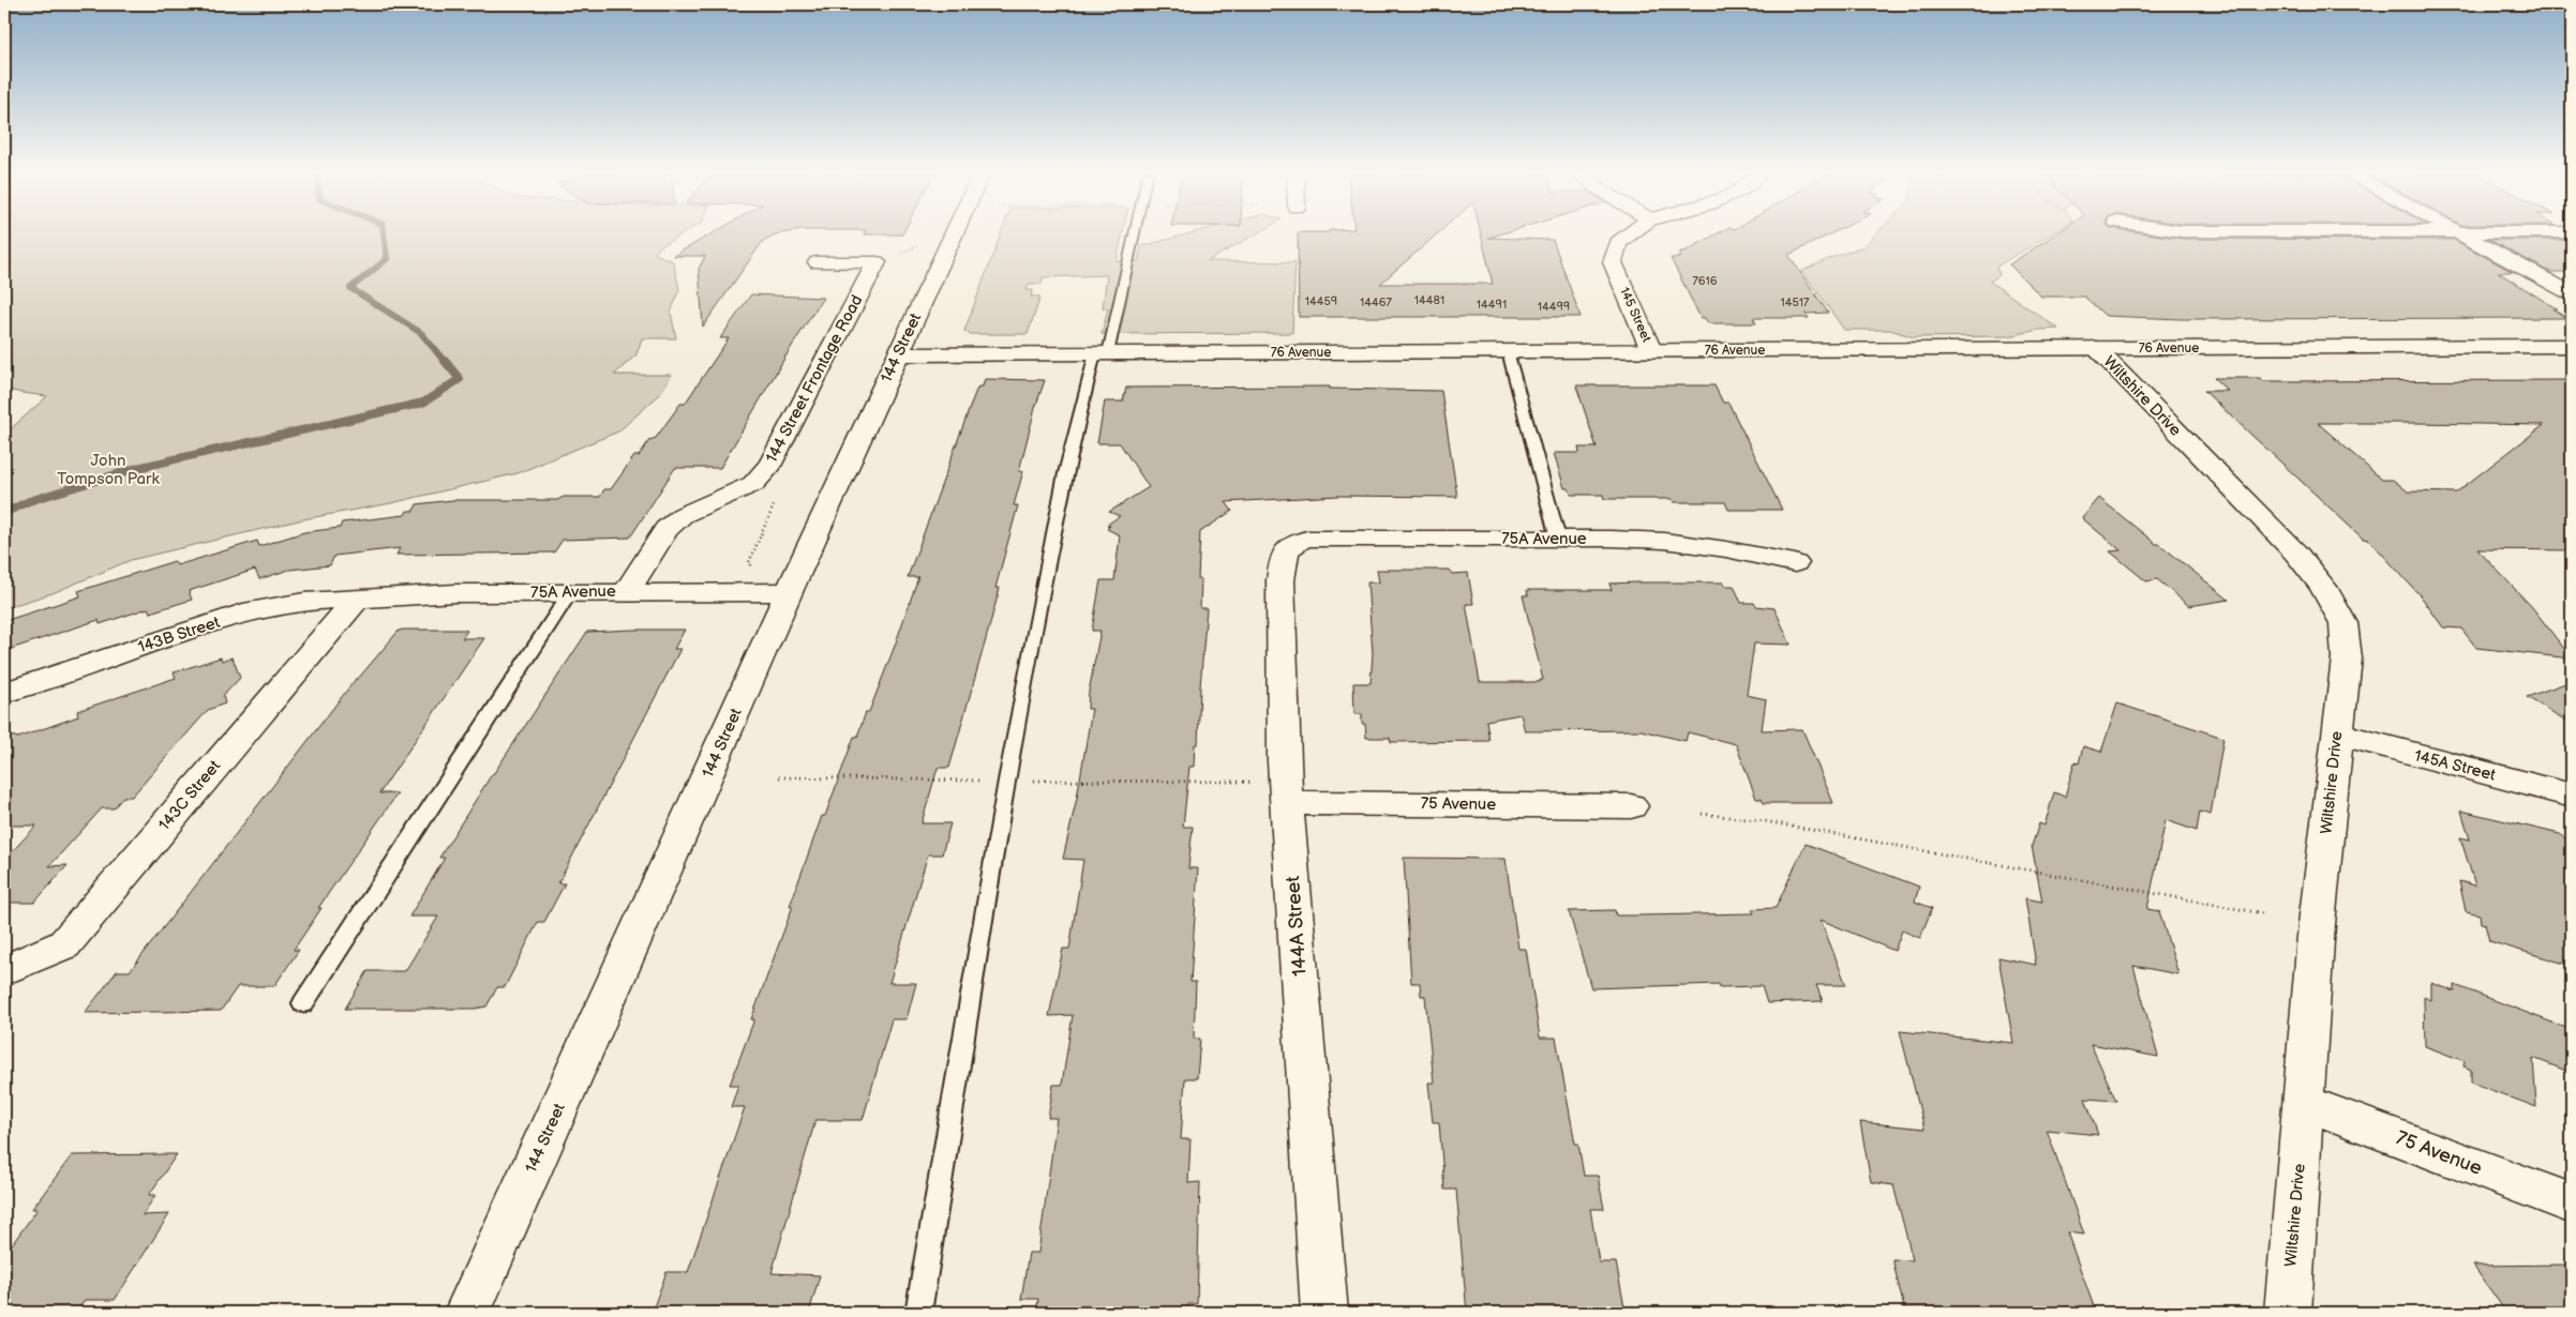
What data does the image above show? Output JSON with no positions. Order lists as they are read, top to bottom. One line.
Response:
{"streets":{"street":["145 Street","144 Street","76 Avenue","144 Street Frontage Road","Wiltshire Drive","75A Avenue","143B Street","145A Street","143C Street","75 Avenue","144A Street"]},"crossings":[["145 Street","76 Avenue"],["144 Street","76 Avenue"],["144 Street","75A Avenue"],["76 Avenue","Wiltshire Drive"],["144 Street Frontage Road","75A Avenue"],["Wiltshire Drive","145A Street"],["Wiltshire Drive","75 Avenue"],["75A Avenue","143B Street"],["75A Avenue","143C Street"],["75A Avenue","144A Street"],["143B Street","143C Street"],["75 Avenue","144A Street"]],"parks":["John Tompson Park"],"house_numbers":["7616","14481","14459","14467","14517","14491","14499"]}
